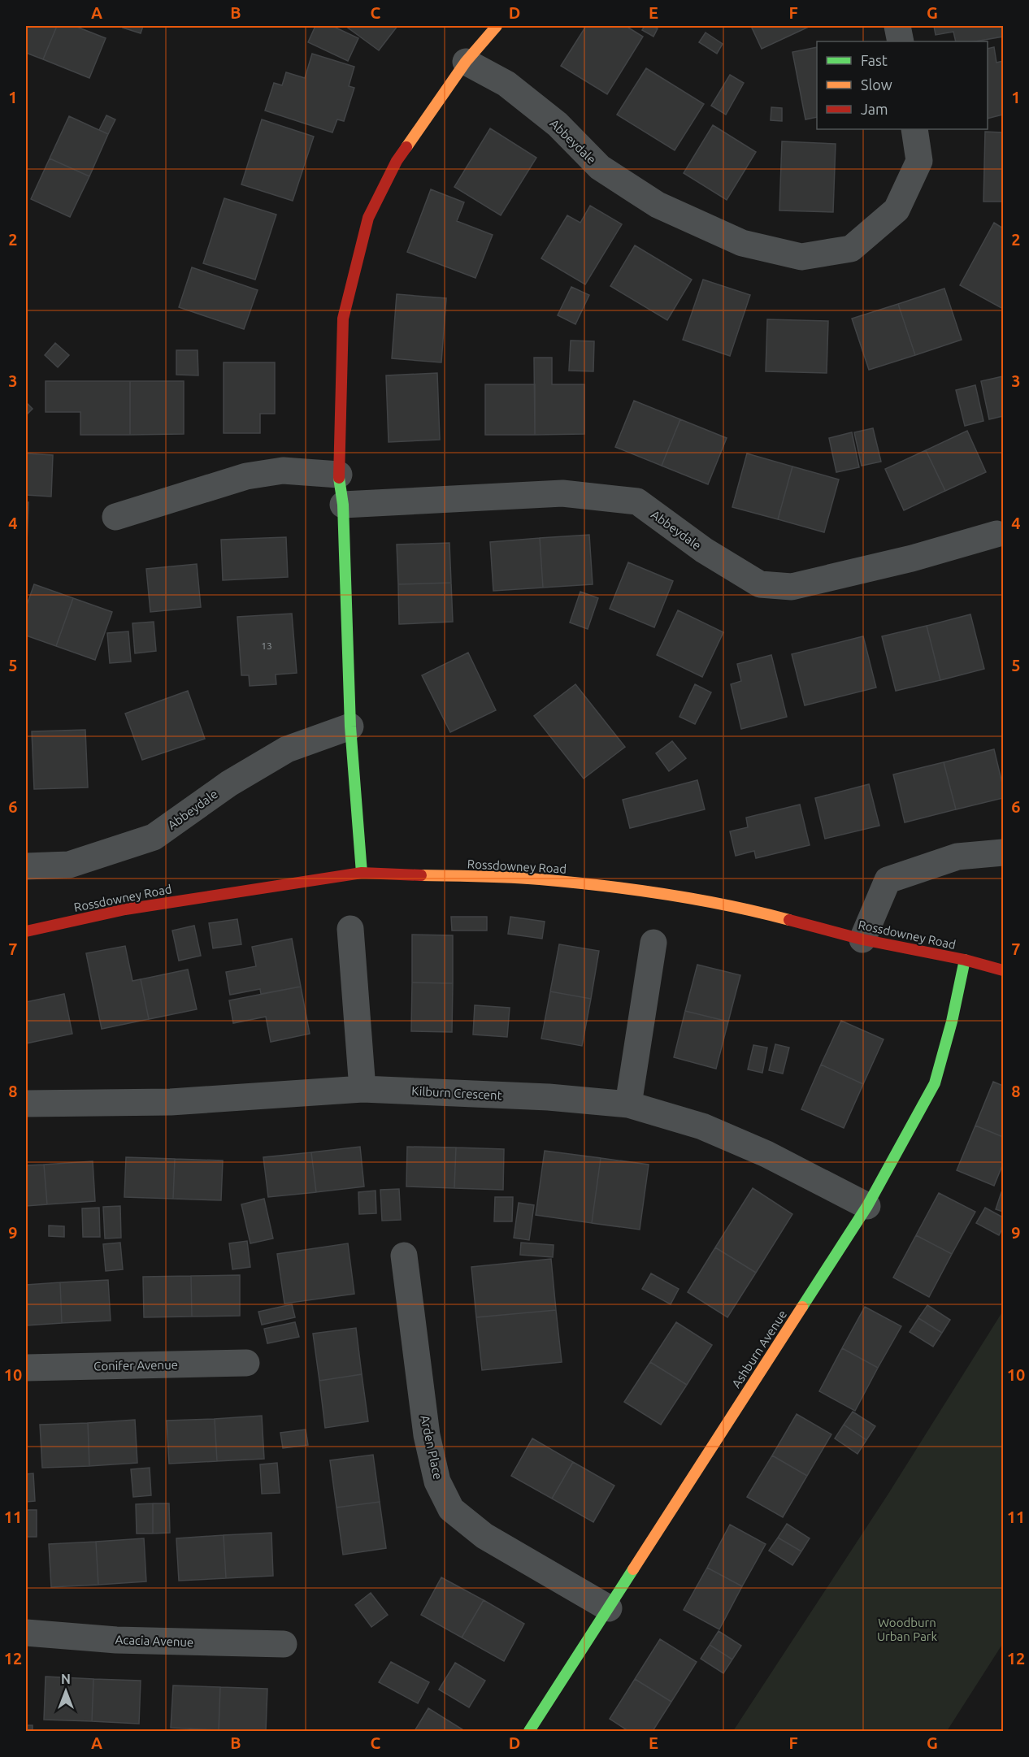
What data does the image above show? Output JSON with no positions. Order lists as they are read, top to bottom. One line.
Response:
{"streets":{"street":["Abbeydale","Rossdowney Road","Kilburn Crescent","Ashburn Avenue","Conifer Avenue","Arden Place","Acacia Avenue"]},"crossings":[["Rossdowney Road","Ashburn Avenue"],["Kilburn Crescent","Ashburn Avenue"],["Ashburn Avenue","Arden Place"]],"parks":["Woodburn Urban Park"],"house_numbers":["13"],"legend":["Fast","Slow","Jam"],"north":"top","grid":{"columns":["A","B","C","D","E","F","G"],"rows":["1","2","3","4","5","6","7","8","9","10","11","12"]}}
